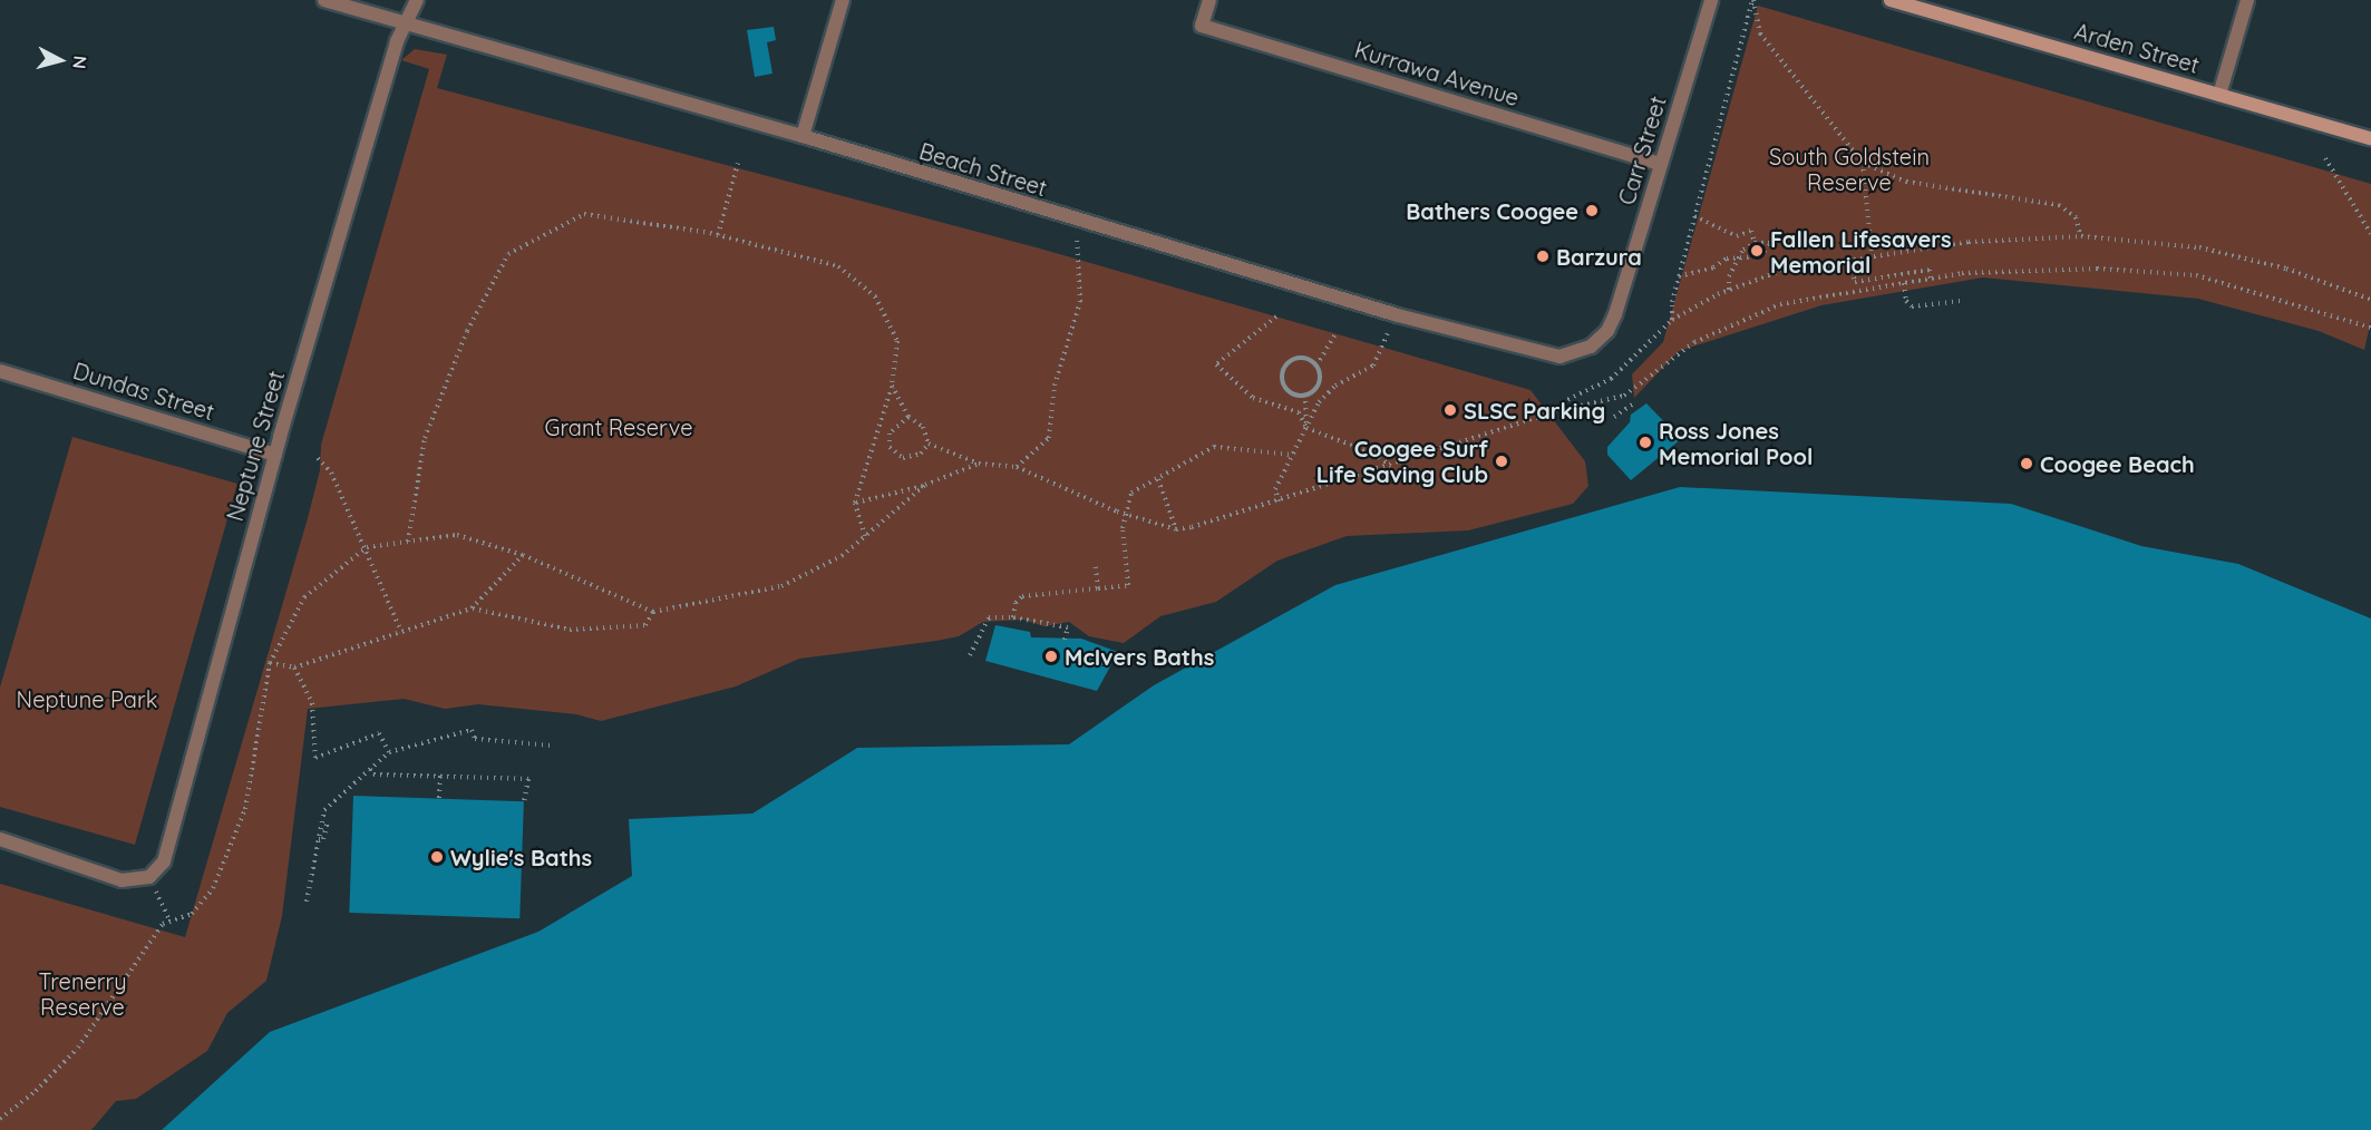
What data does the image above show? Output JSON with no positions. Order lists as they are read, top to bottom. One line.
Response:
{"streets":{"main road":["Arden Street"],"street":["Kurrawa Avenue","Carr Street","Beach Street","Dundas Street","Neptune Street"]},"crossings":[["Kurrawa Avenue","Carr Street"],["Carr Street","Beach Street"],["Beach Street","Neptune Street"],["Dundas Street","Neptune Street"]],"parks":["South Goldstein Reserve","Grant Reserve","Neptune Park","Trenerry Reserve"],"places":["Bathers Coogee","Fallen Lifesavers Memorial","Barzura","SLSC Parking","Ross Jones Memorial Pool","Coogee Surf Life Saving Club","Coogee Beach","McIvers Baths","Wylie's Baths"],"north":"right"}
